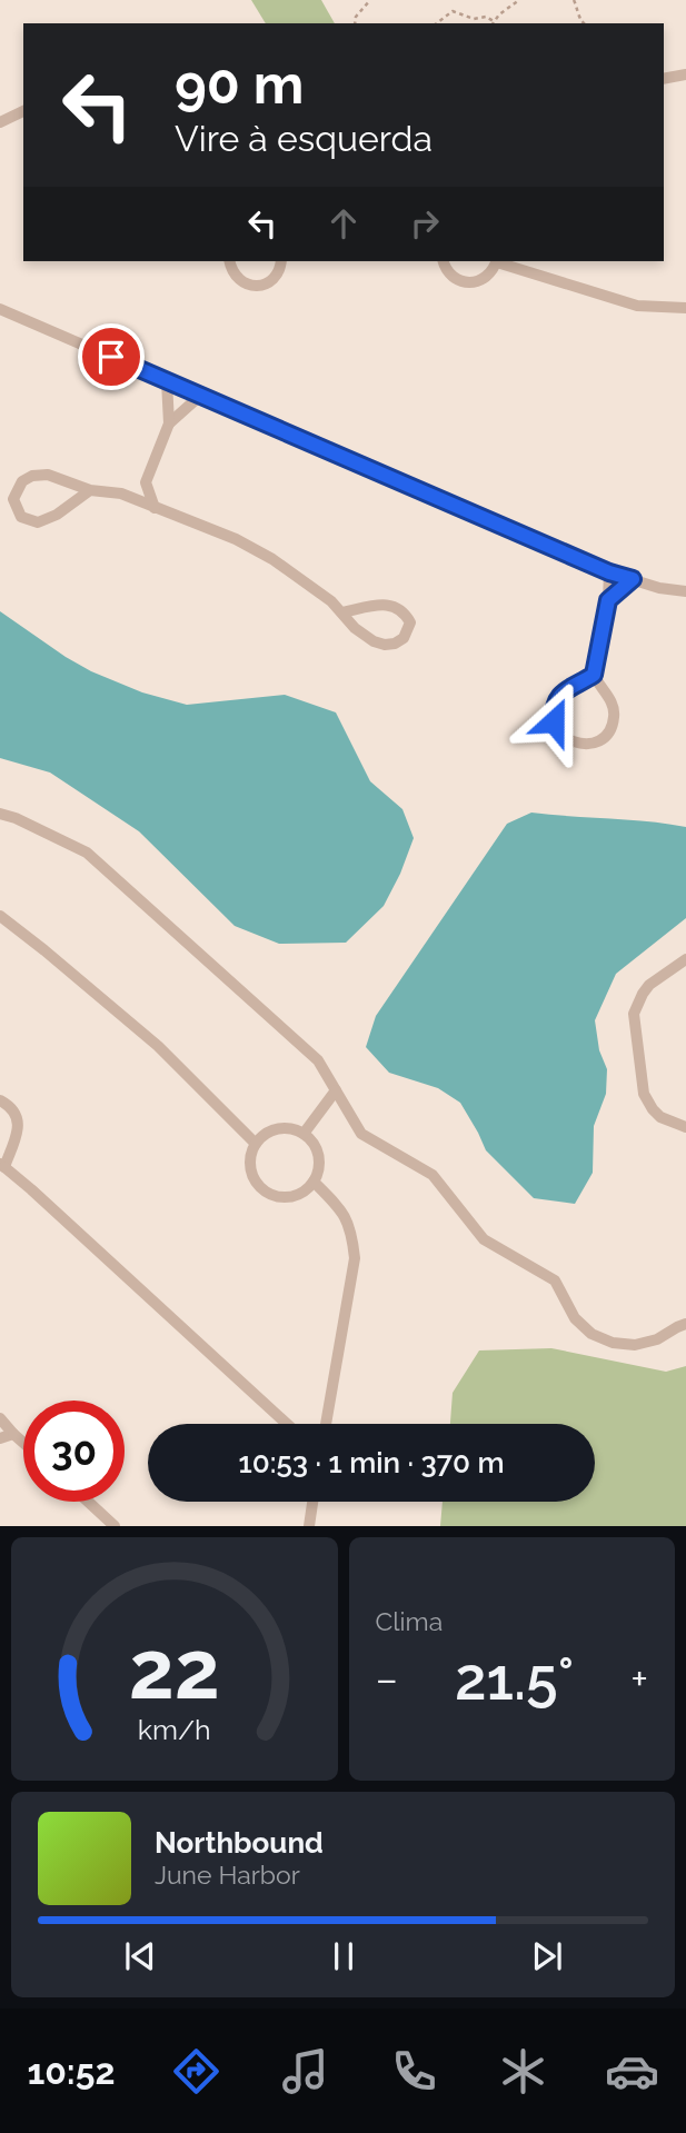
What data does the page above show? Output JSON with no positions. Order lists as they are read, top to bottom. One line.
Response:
{"page":{"turn":["90 m","Vire à esquerda"],"limit":"30","trip":"10:53 · 1 min · 370 m","tile":"Clima","heat":["−","21.5°","+"],"song":["Northbound","June Harbor"],"tabs":"10:52","gauge":["22","km/h"]}}
